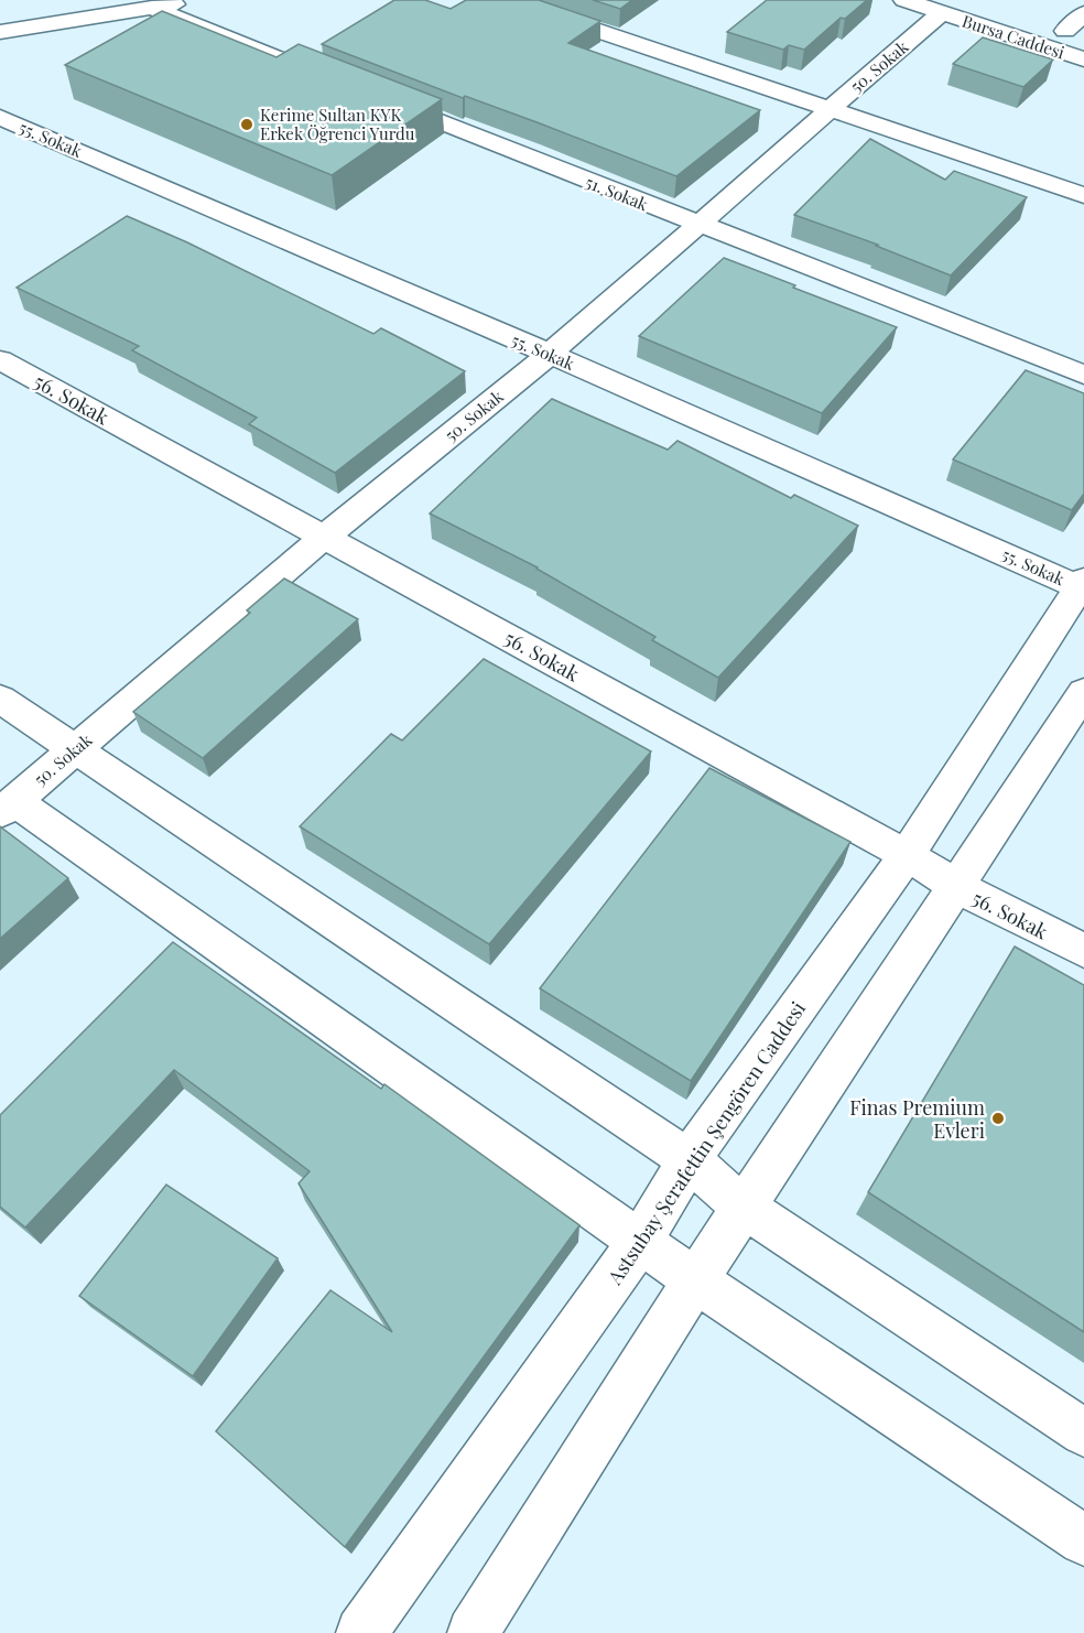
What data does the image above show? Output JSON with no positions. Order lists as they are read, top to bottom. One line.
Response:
{"streets":{"street":["Bursa Caddesi","50. Sokak","55. Sokak","51. Sokak","56. Sokak","Astsubay Şerafettin Şengören Caddesi"]},"crossings":[["Bursa Caddesi","50. Sokak"],["50. Sokak","55. Sokak"],["50. Sokak","51. Sokak"],["50. Sokak","56. Sokak"],["55. Sokak","Astsubay Şerafettin Şengören Caddesi"],["56. Sokak","Astsubay Şerafettin Şengören Caddesi"]],"places":["Kerime Sultan KYK Erkek Öğrenci Yurdu","Finas Premium Evleri"]}
